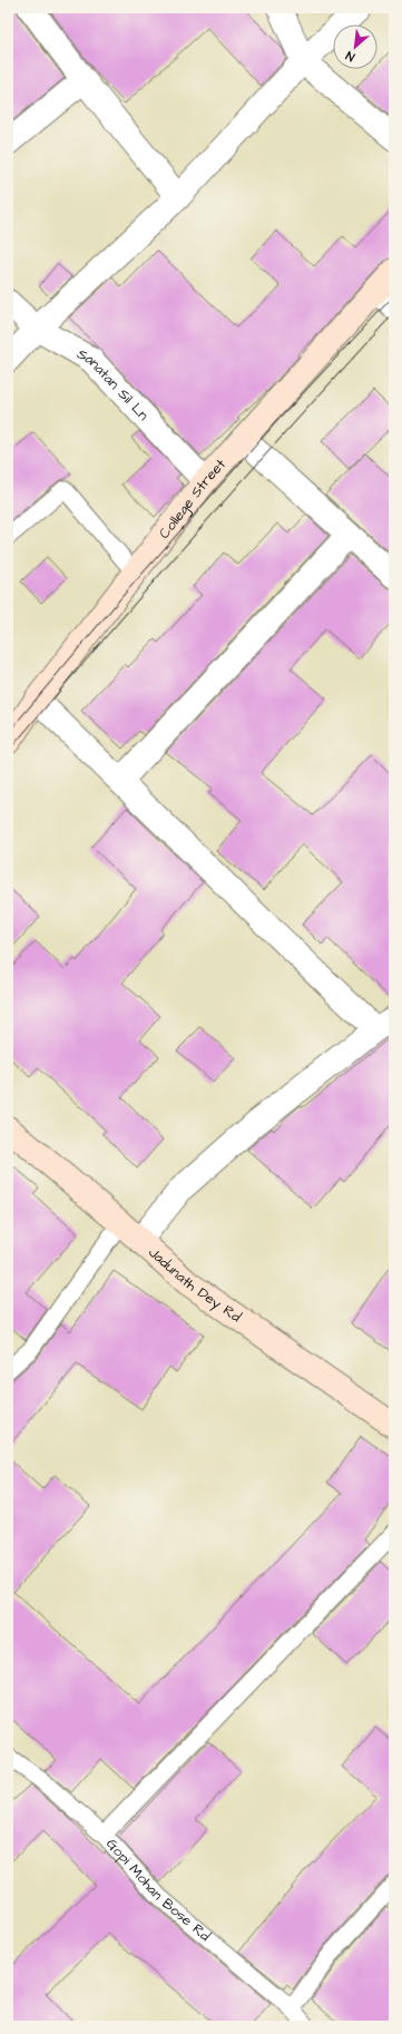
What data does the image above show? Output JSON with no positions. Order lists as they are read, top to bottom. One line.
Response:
{"streets":{"main road":["College Street","Jadunath Dey Rd"],"street":["Sanatan Sil Ln"],"lane":["Gopi Mohan Bose Rd"]},"crossings":[["Sanatan Sil Ln","College Street"]],"north":"bottom left"}
